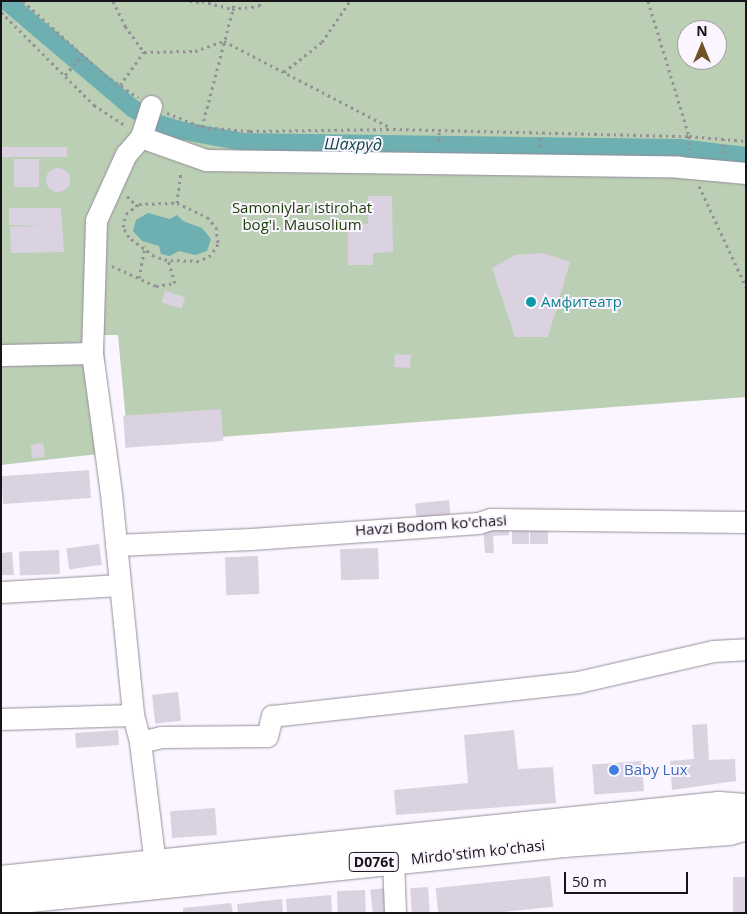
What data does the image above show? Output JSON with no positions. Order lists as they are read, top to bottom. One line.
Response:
{"streets":{"main road":["Mirdo'stim ko'chasi","D076t"],"street":["Havzi Bodom ko'chasi"]},"water":["Шахруд"],"parks":["Samoniylar istirohat bog'i. Mausolium"],"places":["Амфитеатр","Baby Lux"],"scale_bar":"50 m","north":"top"}
